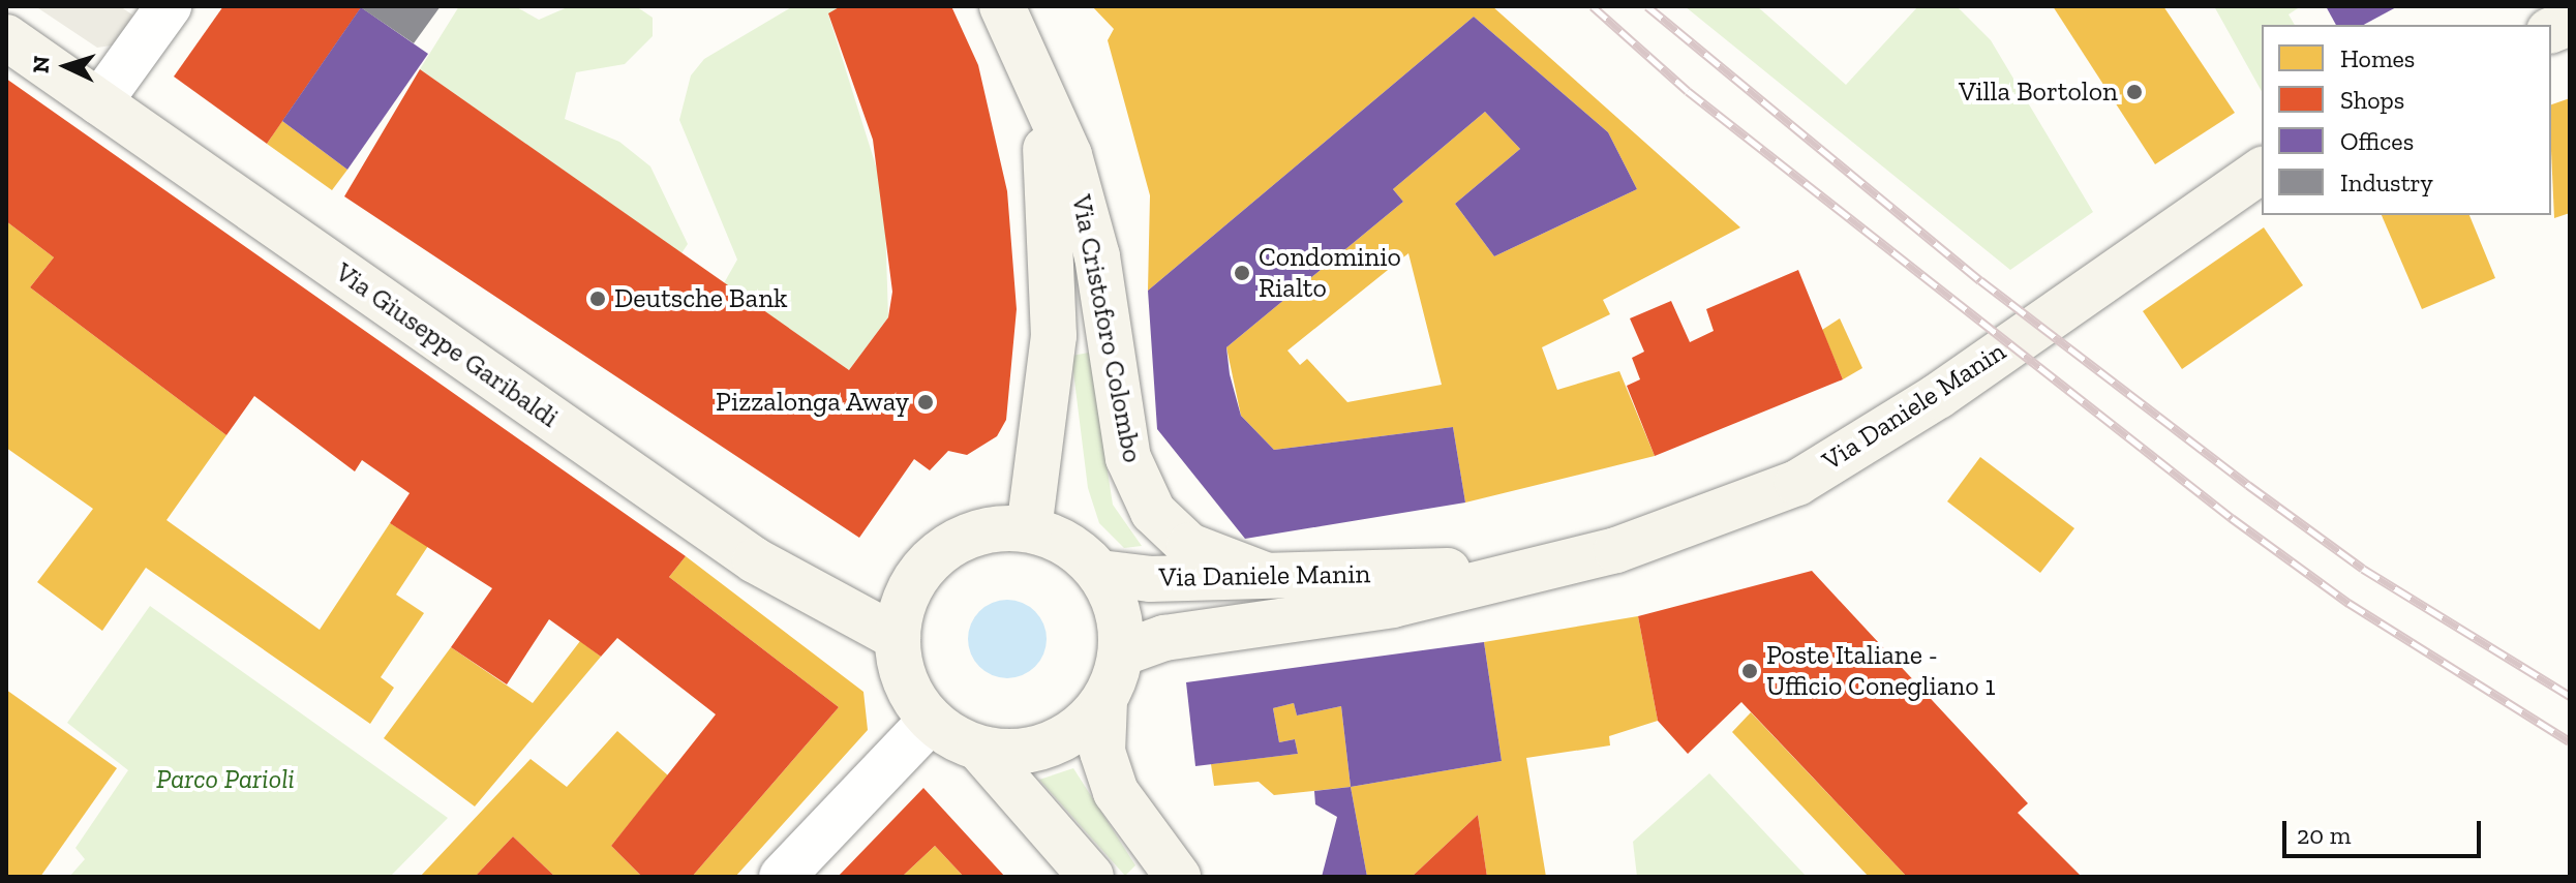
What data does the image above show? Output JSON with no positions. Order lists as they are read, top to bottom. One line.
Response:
{"streets":{"street":["Via Cristoforo Colombo","Via Giuseppe Garibaldi","Via Daniele Manin"]},"crossings":[["Via Cristoforo Colombo","Via Giuseppe Garibaldi"],["Via Cristoforo Colombo","Via Daniele Manin"],["Via Giuseppe Garibaldi","Via Daniele Manin"]],"parks":["Parco Parioli"],"places":["Villa Bortolon","Condominio Rialto","Deutsche Bank","Pizzalonga Away","Poste Italiane - Ufficio Conegliano 1"],"legend":["Homes","Shops","Offices","Industry"],"scale_bar":"20 m","north":"left"}
